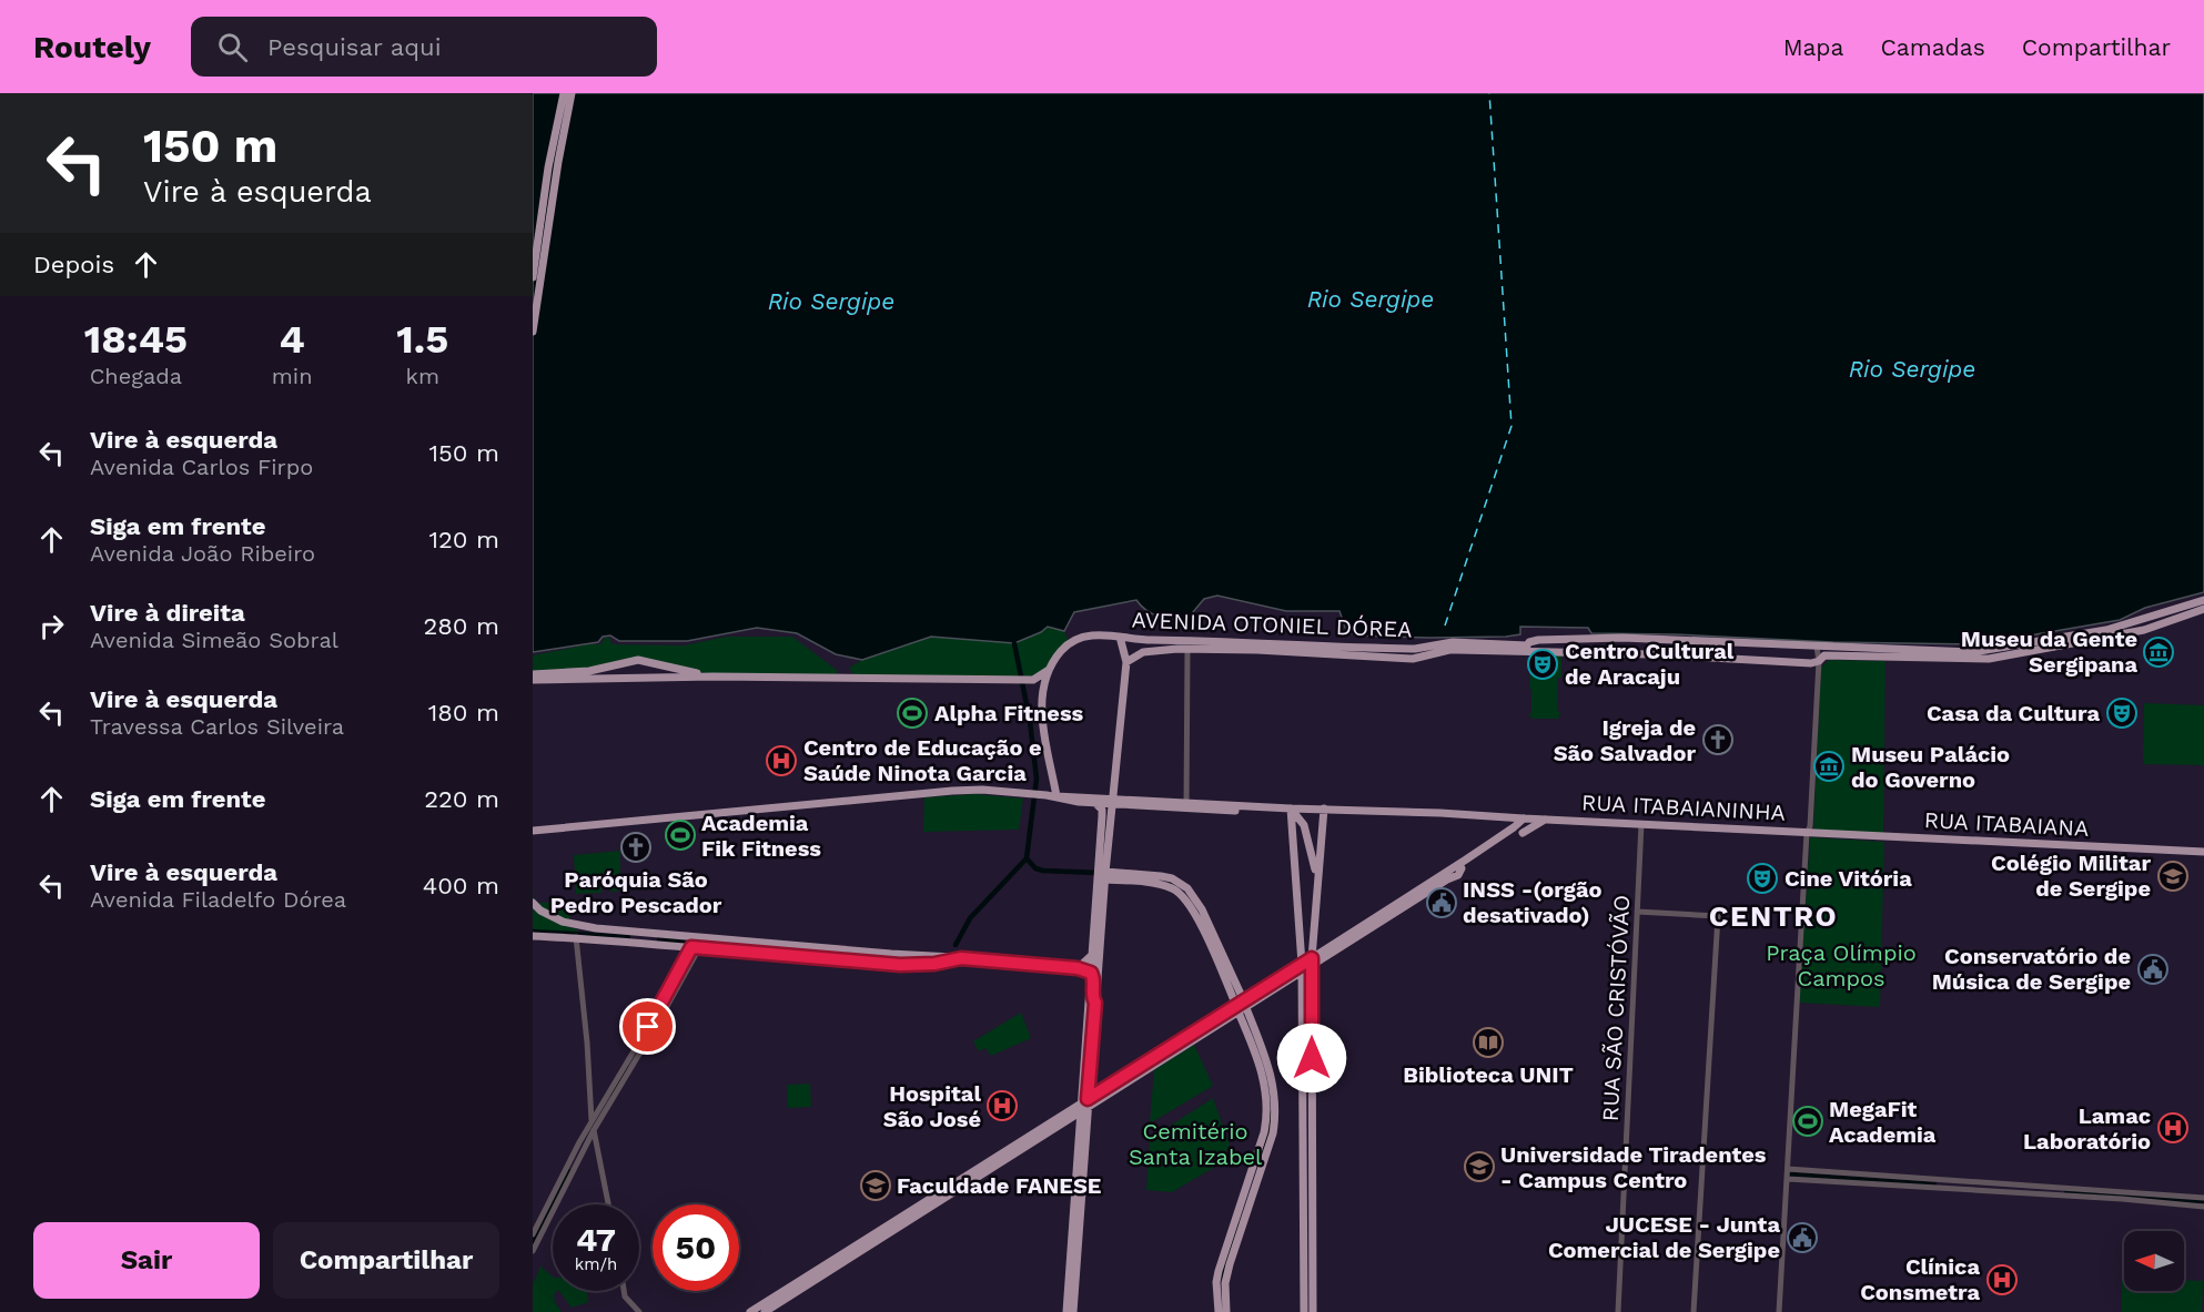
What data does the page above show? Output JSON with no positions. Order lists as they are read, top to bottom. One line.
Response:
{"streets":{"main road":["AVENIDA OTONIEL DÓREA","RUA ITABAIANINHA","RUA ITABAIANA"],"street":["RUA SÃO CRISTÓVÃO"]},"crossings":[["RUA ITABAIANINHA","RUA ITABAIANA"],["RUA ITABAIANINHA","RUA SÃO CRISTÓVÃO"]],"districts":["CENTRO"],"water":["Rio Sergipe"],"parks":["Praça Olímpio Campos","Cemitério Santa Izabel"],"places":{"museum":["Museu da Gente Sergipana","Museu Palácio do Governo"],"theatre":["Centro Cultural de Aracaju","Casa da Cultura","Cine Vitória"],"sports":["Alpha Fitness","Academia Fik Fitness","MegaFit Academia"],"church":["Igreja de São Salvador","Paróquia São Pedro Pescador"],"hospital":["Centro de Educação e Saúde Ninota Garcia","Hospital São José","Lamac Laboratório","Clínica Consmetra"],"school or university":["Colégio Militar de Sergipe","Universidade Tiradentes - Campus Centro","Faculdade FANESE"],"public building":["INSS -(orgão desativado)","Conservatório de Música de Sergipe","JUCESE - Junta Comercial de Sergipe"],"library":["Biblioteca UNIT"]},"north":"left","page":{"header":"Routely","search":"Pesquisar aqui","nav":["Mapa","Camadas","Compartilhar"],"turn":["150 m","Vire à esquerda"],"then":"Depois","eta":["18:45","Chegada","4","min","1.5","km"],"list":[{"name":"Vire à esquerda","note":"Avenida Carlos Firpo","value":"150 m"},{"name":"Siga em frente","note":"Avenida João Ribeiro","value":"120 m"},{"name":"Vire à direita","note":"Avenida Simeão Sobral","value":"280 m"},{"name":"Vire à esquerda","note":"Travessa Carlos Silveira","value":"180 m"},{"name":"Siga em frente","value":"220 m"},{"name":"Vire à esquerda","note":"Avenida Filadelfo Dórea","value":"400 m"}],"speed":"47 km/h","limit":"50","buttons":["Sair","Compartilhar"]}}
